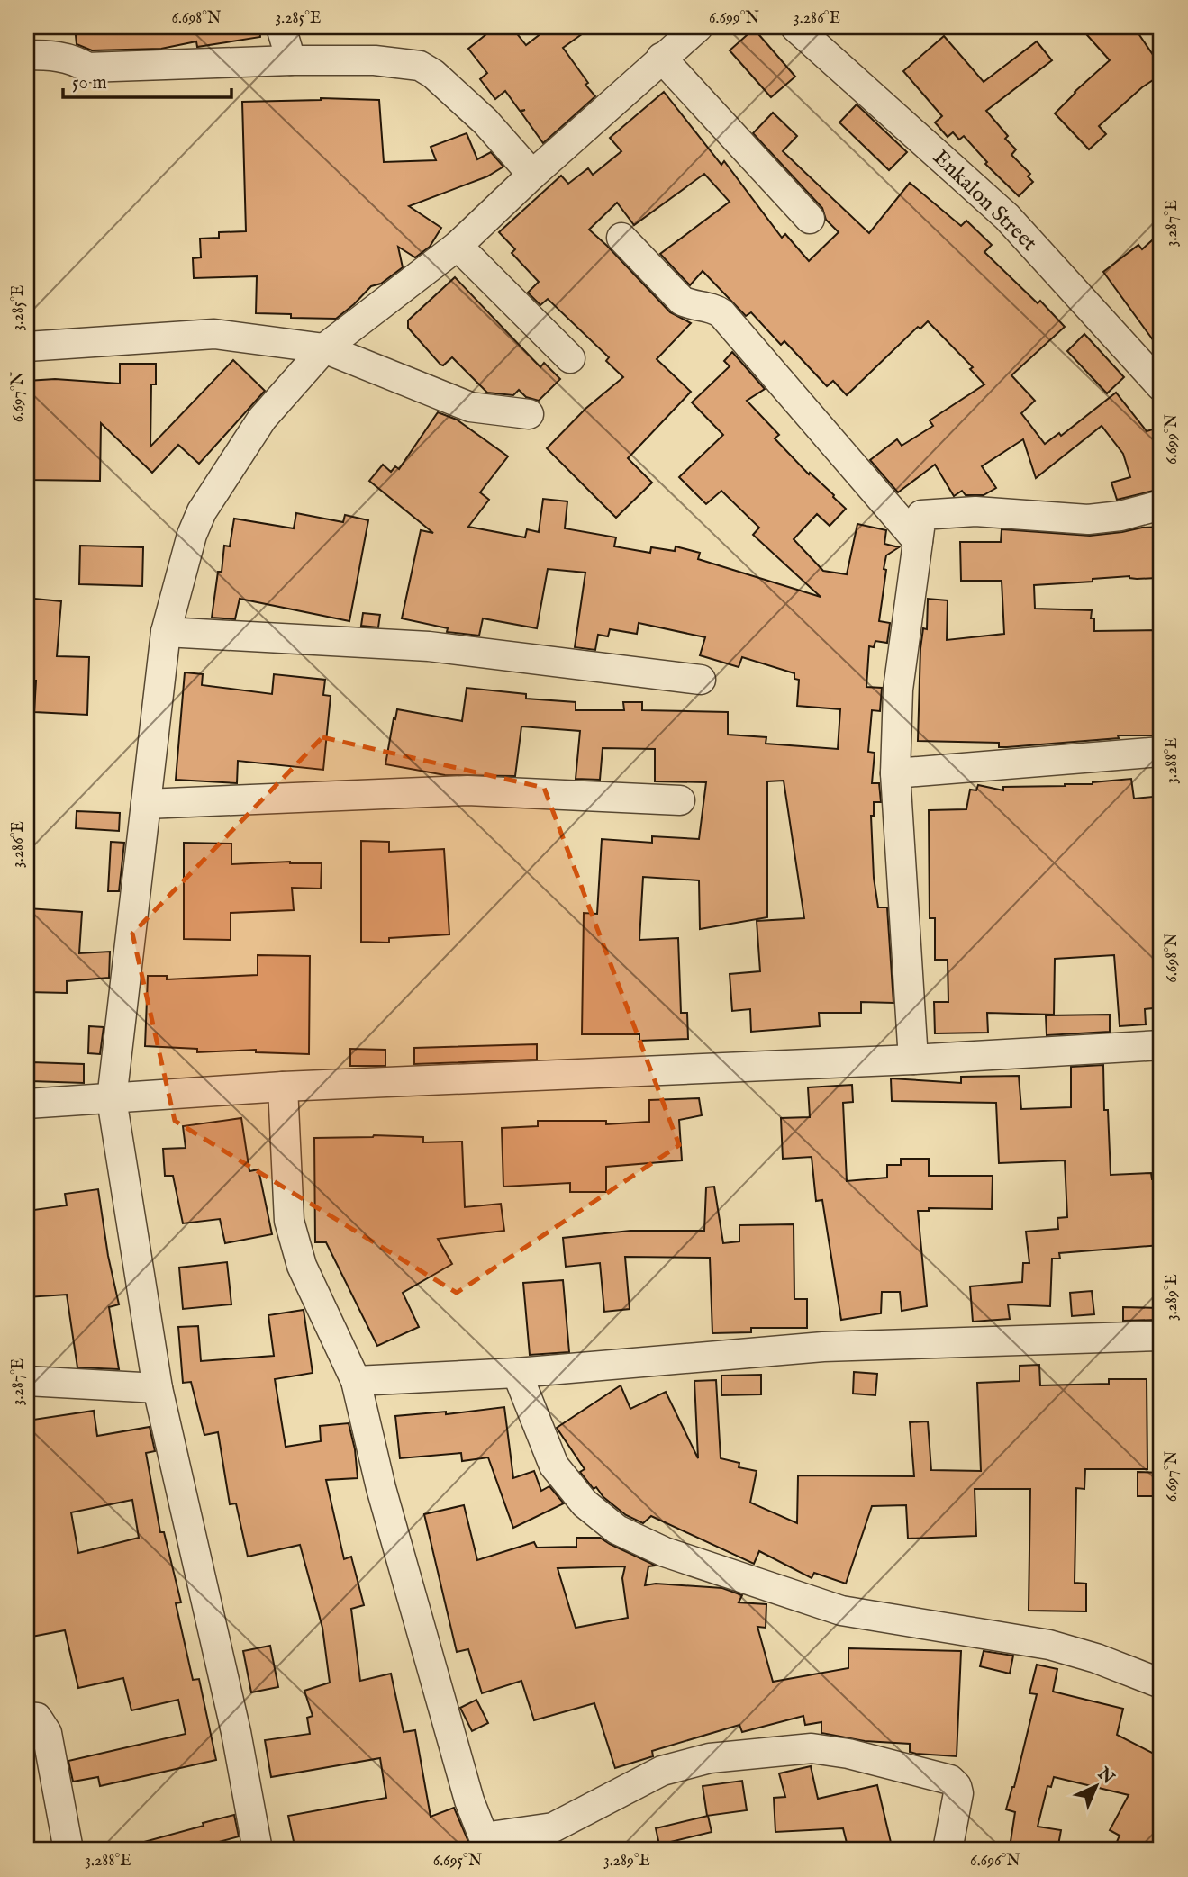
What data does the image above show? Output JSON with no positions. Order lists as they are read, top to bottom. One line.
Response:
{"streets":{"street":["Enkalon Street"]},"scale_bar":"50 m","north":"top right","coordinates":["6.698°N","3.285°E","6.699°N","3.286°E","3.287°E","6.697°N","3.288°E","3.289°E","6.695°N","6.696°N"]}
